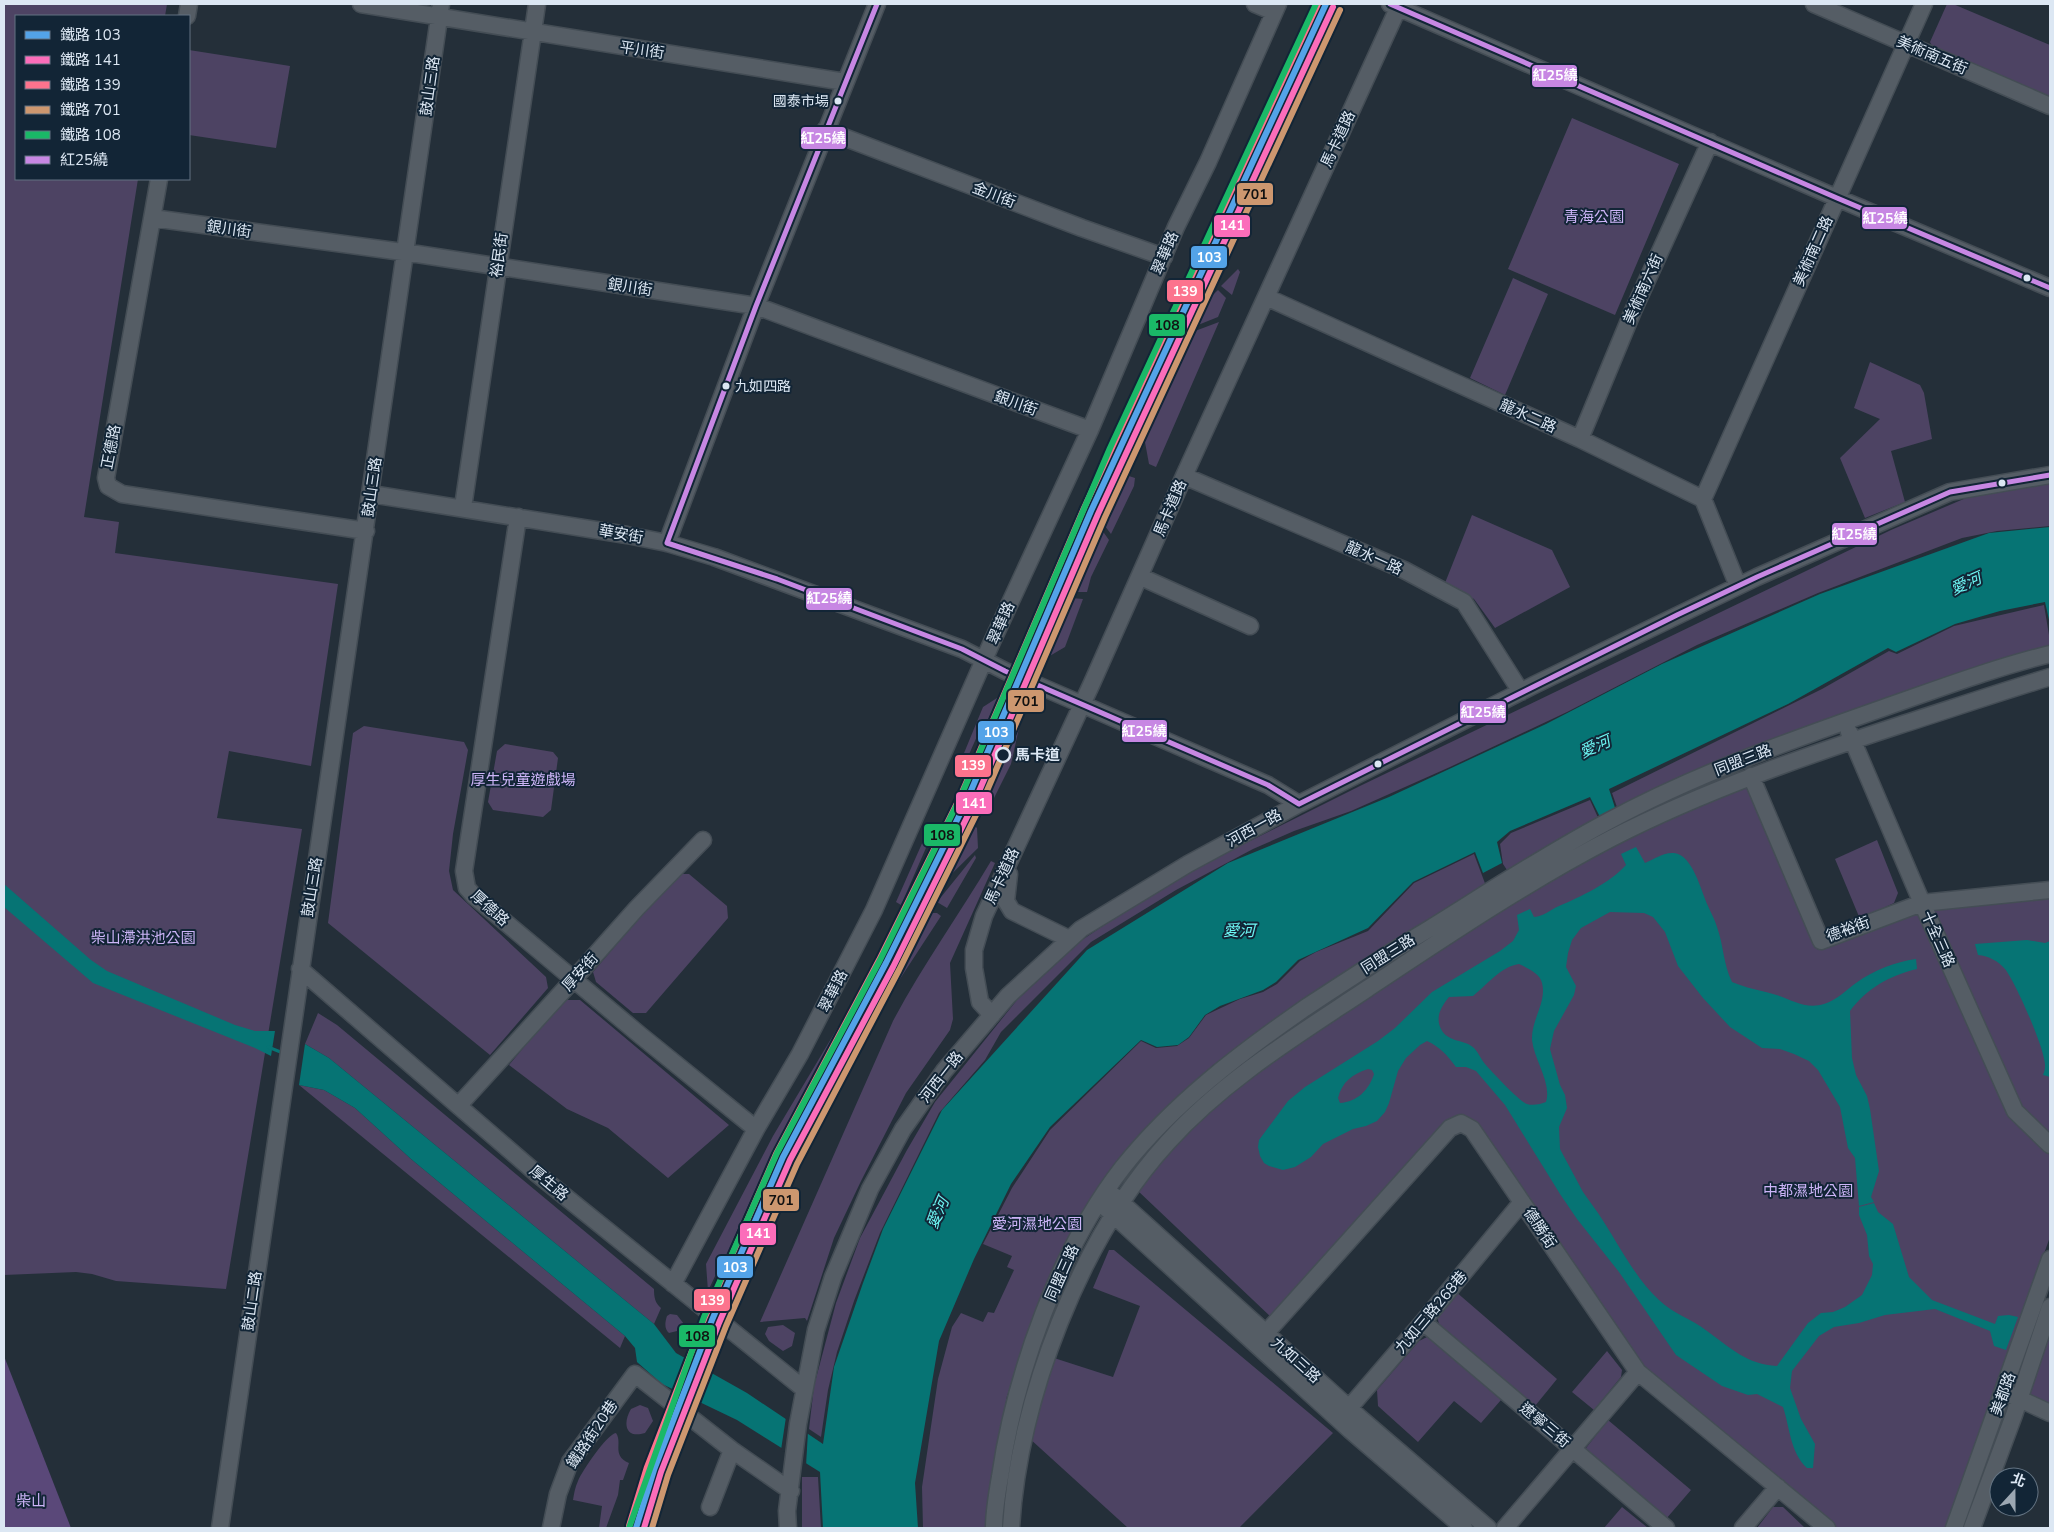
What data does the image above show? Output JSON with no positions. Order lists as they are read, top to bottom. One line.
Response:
{"streets":{"street":["平川街","美術南五街","鼓山三路","馬卡道路","金川街","銀川街","美術南二路","翠華路","裕民街","美術南六街","龍水二路","正德路","華安街","龍水一路","同盟三路","河西一路","厚德路","德裕街","十全三路","厚安街","厚生路","德勝街","鼓山二路","九如三路268巷","九如三路","美都路","遼寧三街","鐵路街20巷"]},"crossings":[["平川街","鼓山三路"],["平川街","裕民街"],["美術南五街","美術南二路"],["鼓山三路","銀川街"],["鼓山三路","正德路"],["鼓山三路","華安街"],["鼓山三路","厚生路"],["鼓山三路","鼓山二路"],["馬卡道路","龍水二路"],["馬卡道路","華安街"],["馬卡道路","龍水一路"],["馬卡道路","河西一路"],["金川街","翠華路"],["銀川街","翠華路"],["銀川街","裕民街"],["銀川街","正德路"],["美術南二路","龍水二路"],["翠華路","華安街"],["翠華路","厚德路"],["翠華路","厚生路"],["裕民街","華安街"],["美術南六街","龍水二路"],["華安街","河西一路"],["華安街","厚德路"],["龍水一路","河西一路"],["同盟三路","德裕街"],["同盟三路","十全三路"],["同盟三路","九如三路"],["河西一路","厚生路"],["厚德路","厚安街"],["德裕街","十全三路"],["厚安街","厚生路"],["厚生路","鼓山二路"],["德勝街","九如三路268巷"],["德勝街","九如三路"],["九如三路268巷","九如三路"],["九如三路268巷","遼寧三街"]],"water":["愛河"],"parks":["青海公園","厚生兒童遊戲場","柴山滯洪池公園","中都濕地公園","愛河濕地公園","柴山"],"places":["國泰市場","九如四路","馬卡道"],"lines":["rail line 103","rail line 139","rail line 108","transit line 紅25繞","rail line 141","rail line 701"],"legend":["鐵路 103","鐵路 141","鐵路 139","鐵路 701","鐵路 108","紅25繞"],"north":"top"}
